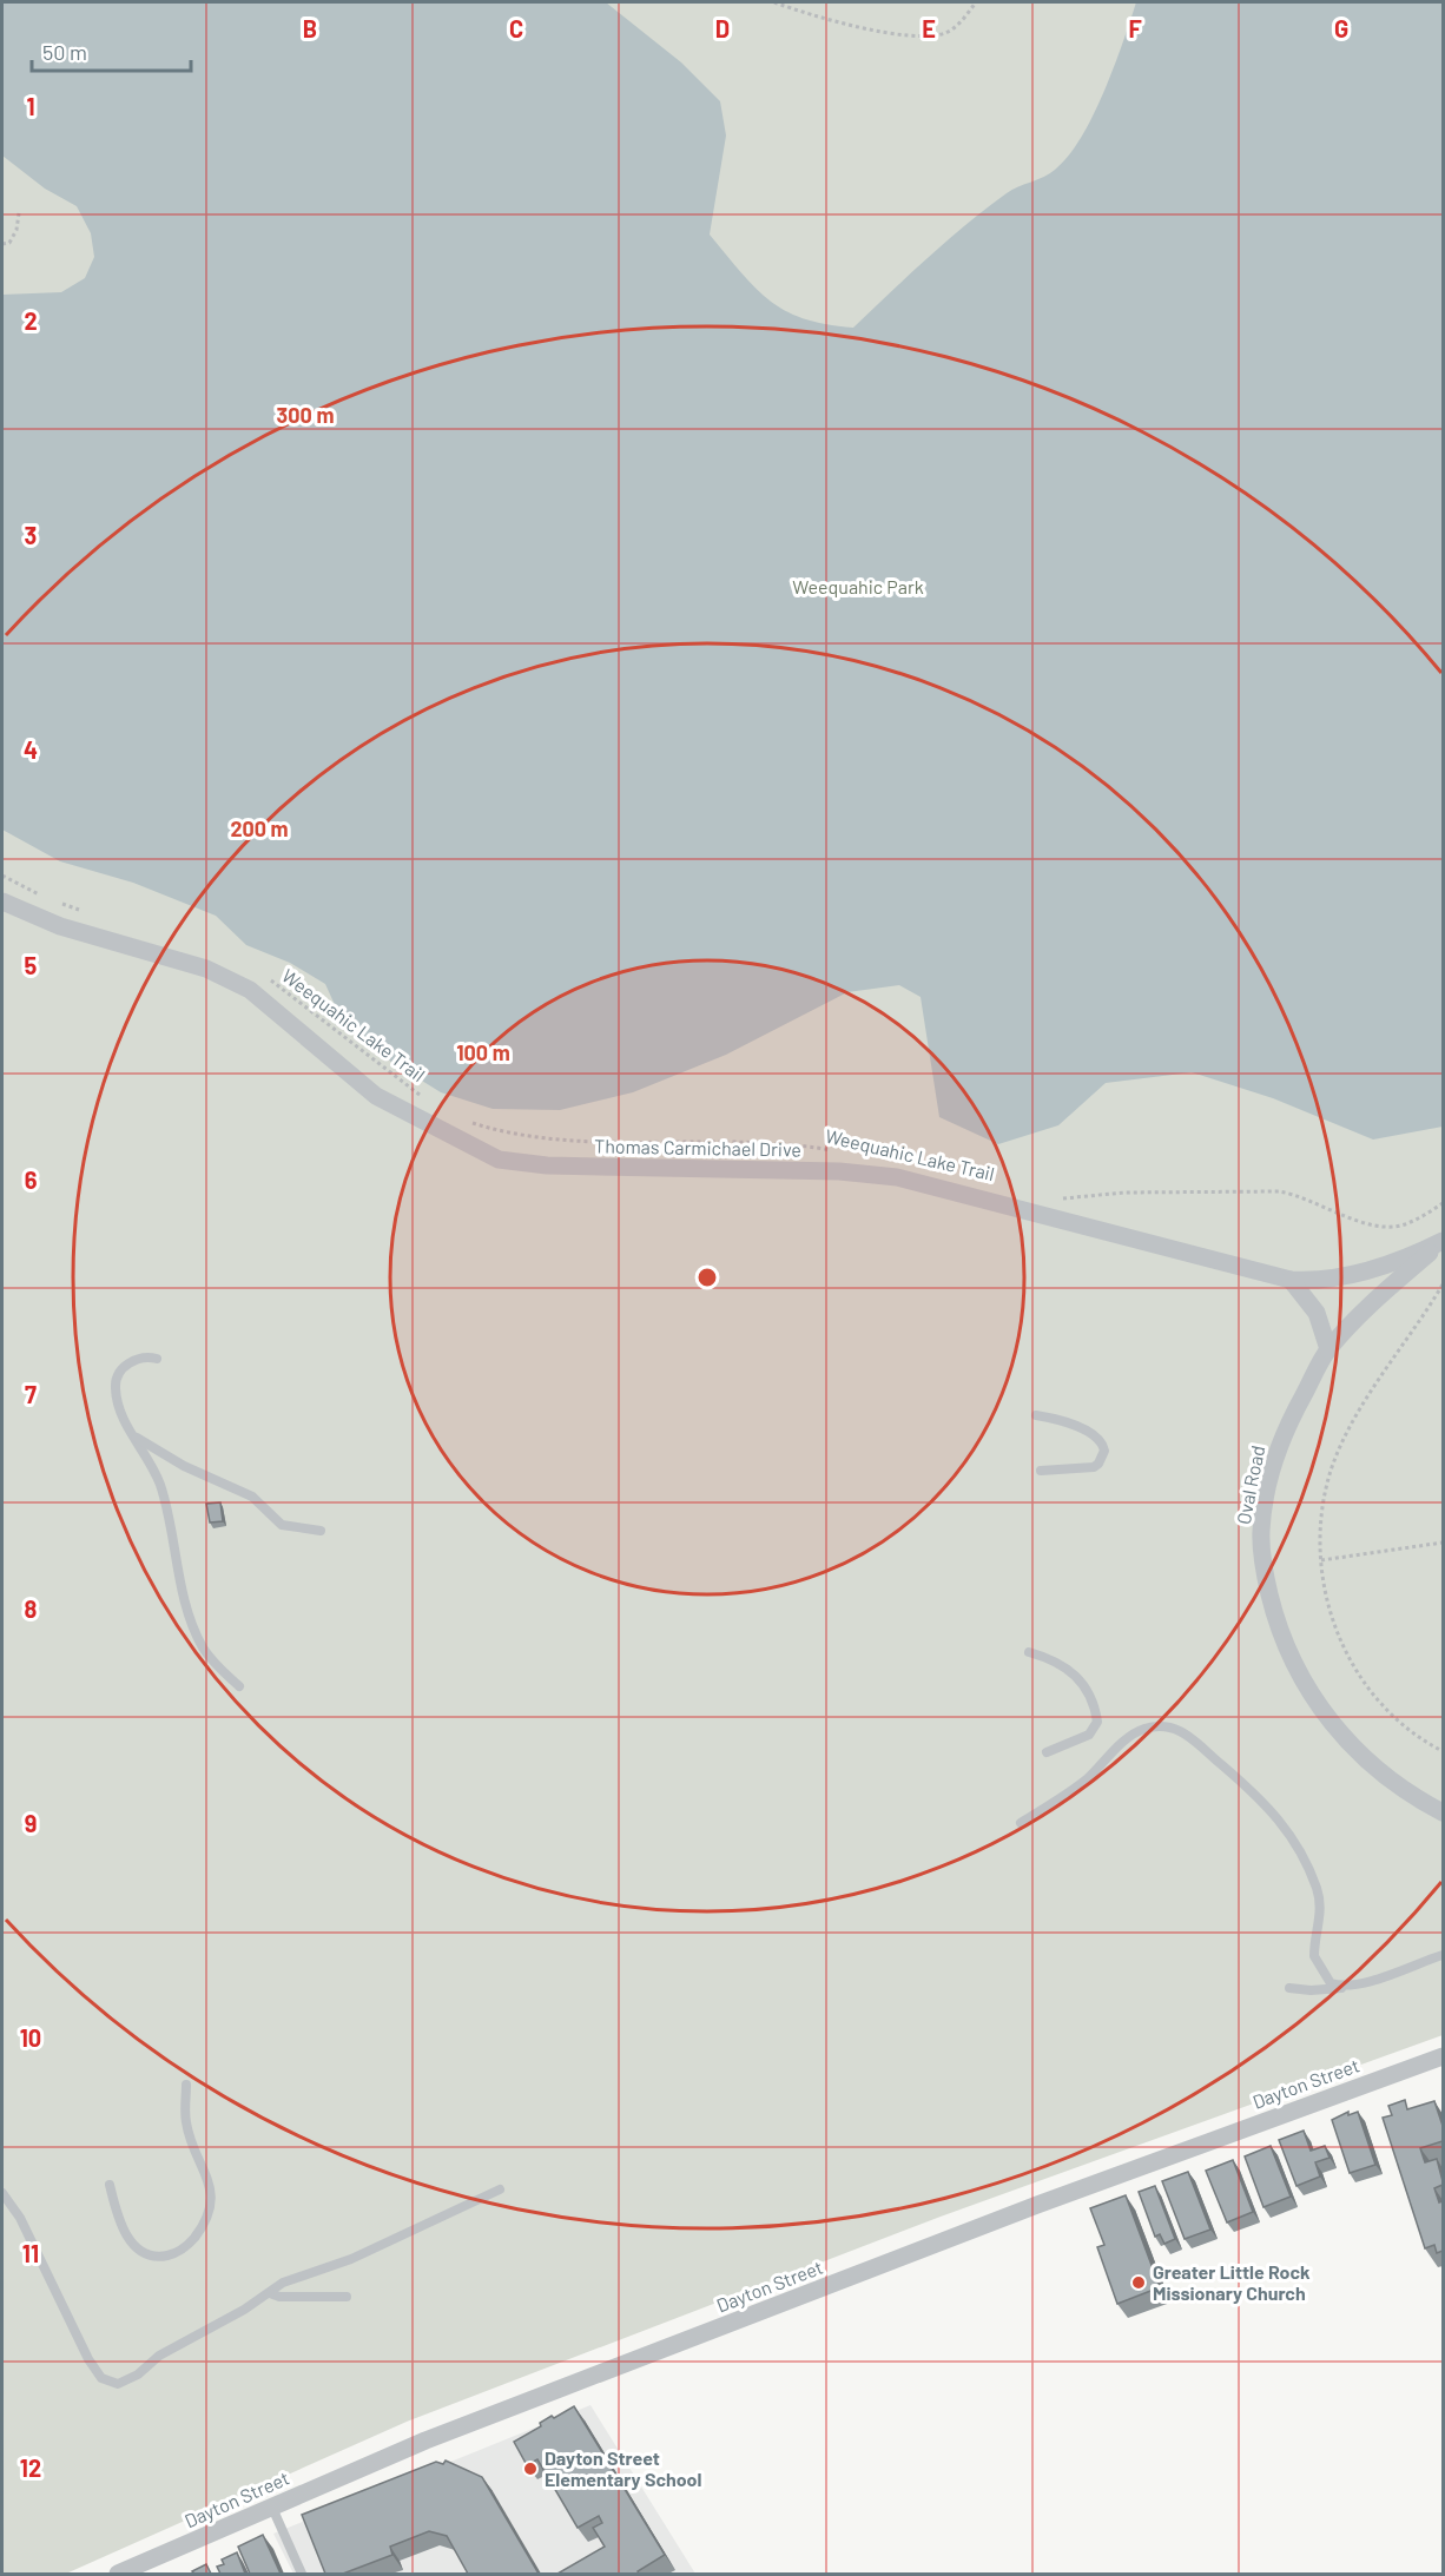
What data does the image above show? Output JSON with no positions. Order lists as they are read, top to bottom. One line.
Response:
{"streets":{"street":["Thomas Carmichael Drive","Oval Road","Dayton Street"],"path":["Weequahic Lake Trail"]},"crossings":[["Thomas Carmichael Drive","Oval Road"]],"parks":["Weequahic Park"],"places":["Greater Little Rock Missionary Church","Dayton Street Elementary School"],"scale_bar":"50 m","grid":{"columns":["B","C","D","E","F","G"],"rows":["1","2","3","4","5","6","7","8","9","10","11","12"]},"rings":["300 m","200 m","100 m"]}
